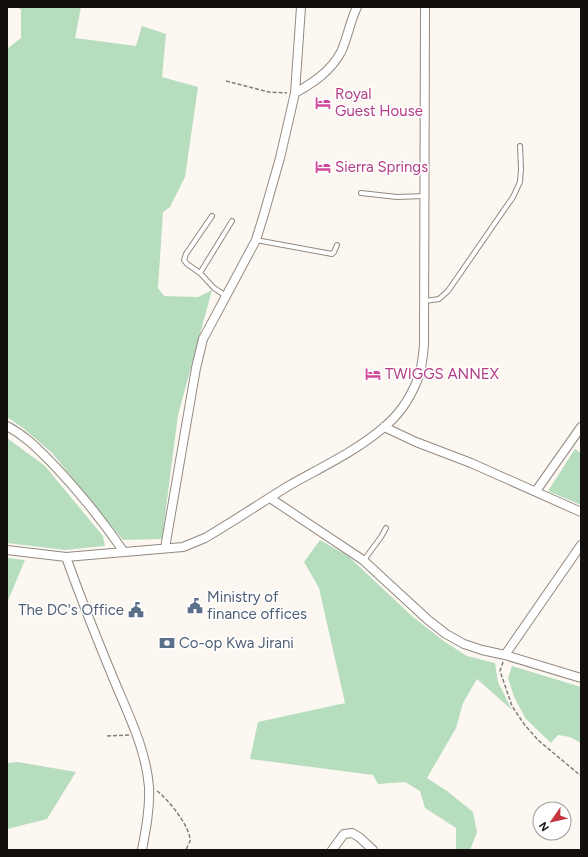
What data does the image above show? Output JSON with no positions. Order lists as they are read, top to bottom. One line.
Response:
{"places":{"hotel":["Royal Guest House","Sierra Springs","TWIGGS ANNEX"],"public building":["Ministry of finance offices","The DC's Office"],"bank":["Co-op Kwa Jirani"]},"north":"bottom left"}
